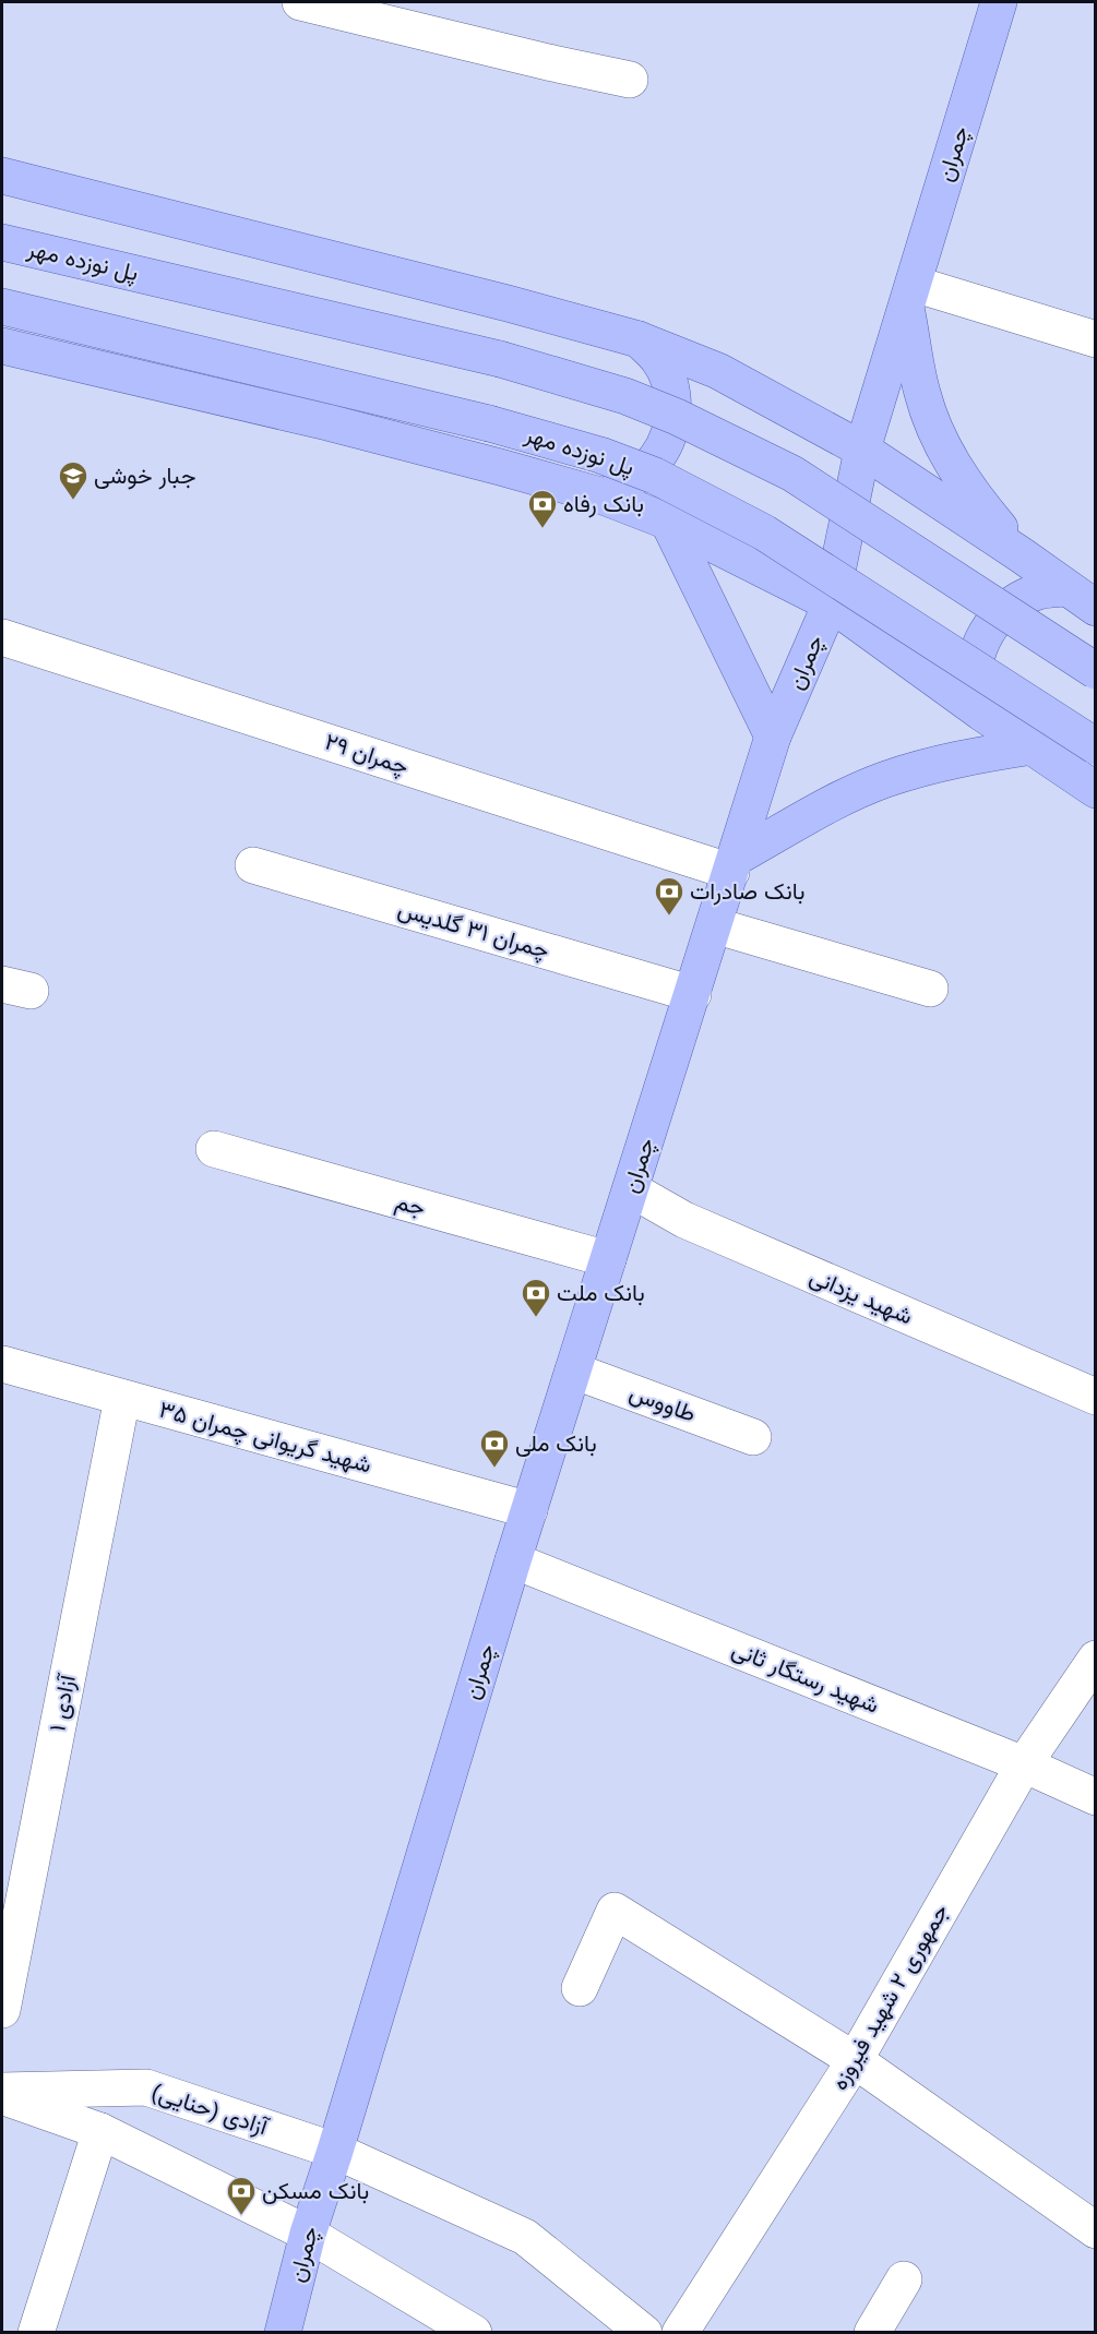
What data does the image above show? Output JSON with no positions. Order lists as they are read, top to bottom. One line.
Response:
{"streets":{"main road":["چمران","پل نوزده مهر"],"street":["چمران ۲۹","چمران ۳۱ گلدیس","جم","شهید یزدانی","طاووس","شهید گریوانی چمران ۳۵","شهید رستگار ثانی","آزادی ۱","جمهوری ۲ شهید فیروزه","آزادی (حنایی)"]},"crossings":[["چمران","چمران ۲۹"],["چمران","چمران ۳۱ گلدیس"],["چمران","جم"],["چمران","شهید یزدانی"],["چمران","طاووس"],["چمران","شهید گریوانی چمران ۳۵"],["چمران","شهید رستگار ثانی"],["چمران","آزادی (حنایی)"],["شهید گریوانی چمران ۳۵","آزادی ۱"],["شهید رستگار ثانی","جمهوری ۲ شهید فیروزه"]],"places":{"school or university":["جبار خوشی"],"bank":["بانک رفاه","بانک صادرات","بانک ملت","بانک ملی","بانک مسکن"]}}
